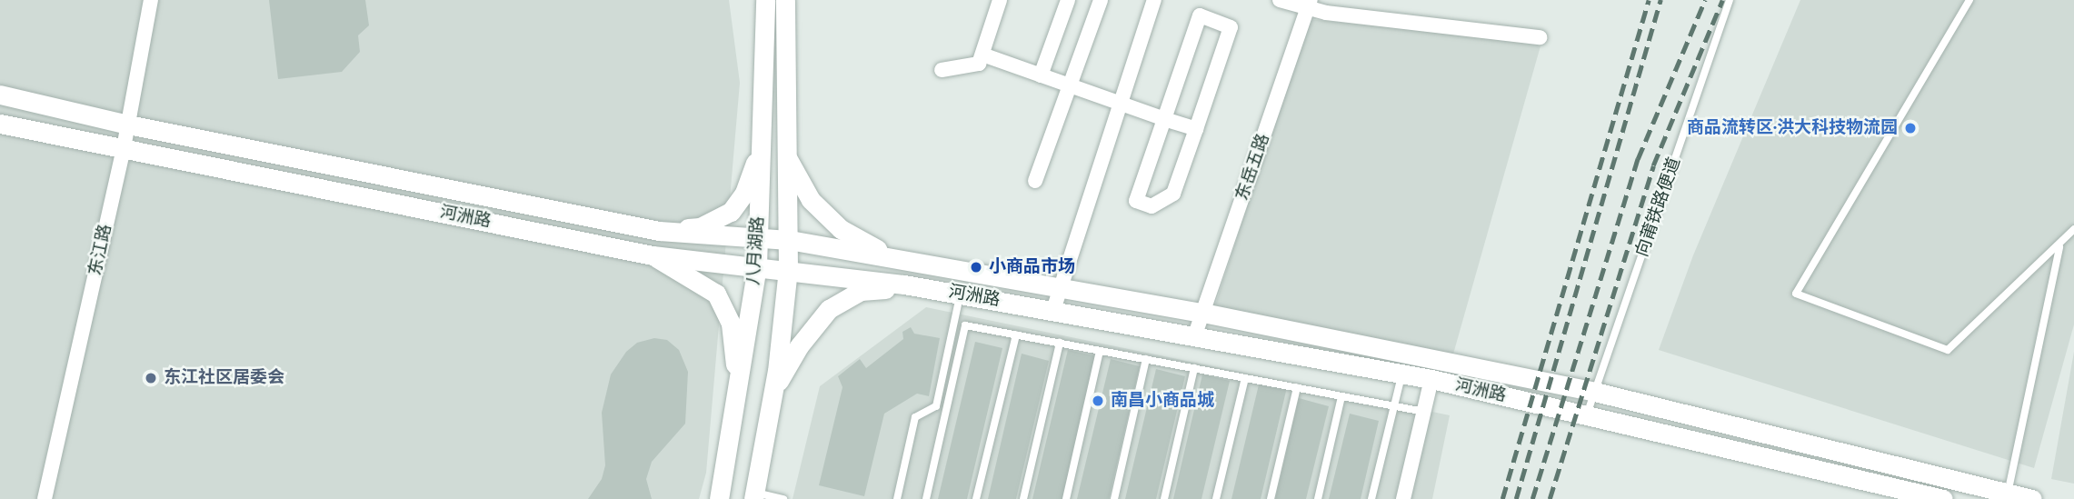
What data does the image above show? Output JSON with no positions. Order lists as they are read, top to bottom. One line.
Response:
{"streets":{"main road":["河洲路","八月湖路"],"street":["东岳五路","东江路"],"lane":["向莆铁路便道"]},"crossings":[["东岳五路","河洲路"],["向莆铁路便道","河洲路"],["河洲路","东江路"],["河洲路","八月湖路"]],"places":["商品流转区·洪大科技物流园","小商品市场","东江社区居委会","南昌小商品城"]}
